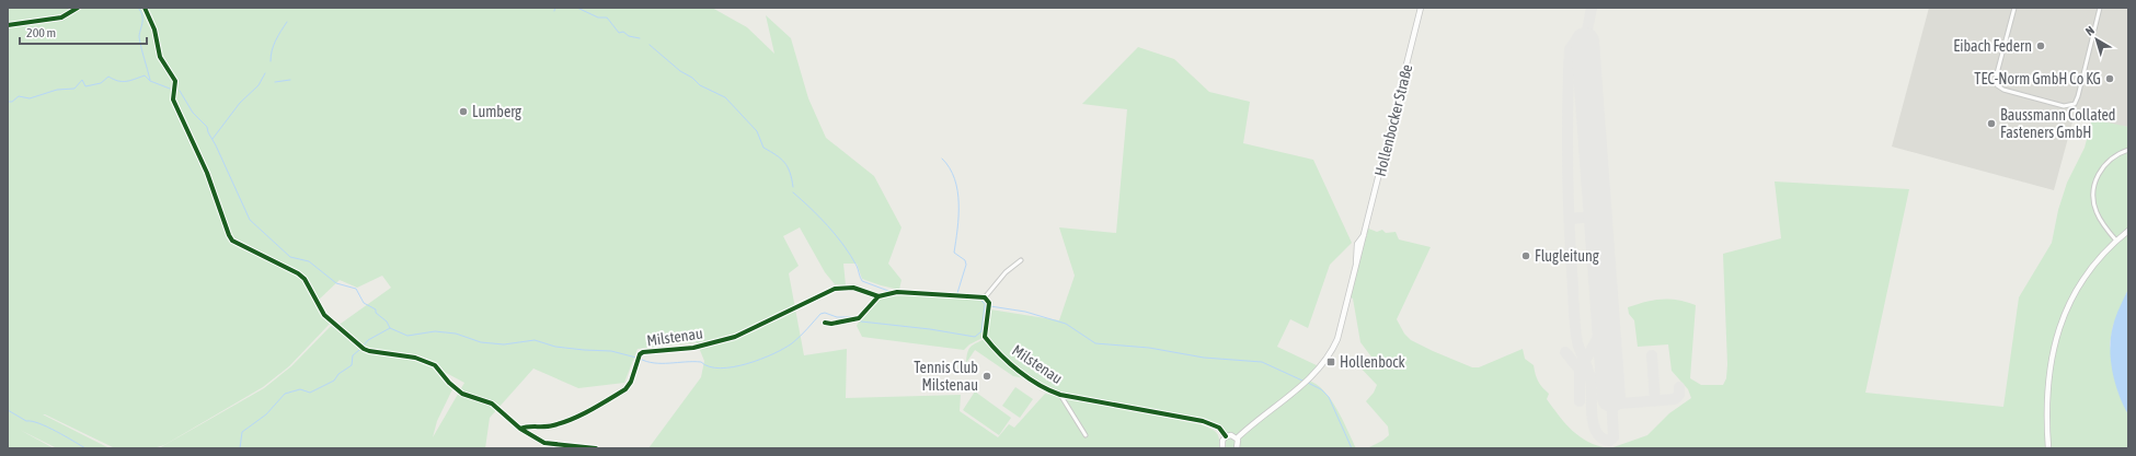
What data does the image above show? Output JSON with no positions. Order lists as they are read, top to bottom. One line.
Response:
{"streets":{"main road":["Hollenbocker Straße"],"street":["Milstenau"]},"places":{"other":["Eibach Federn","TEC-Norm GmbH Co KG","Lumberg","Baussmann Collated Fasteners GmbH","Flugleitung","Tennis Club Milstenau"],"transit":["Hollenbock"]},"scale_bar":"200 m","north":"top left"}
